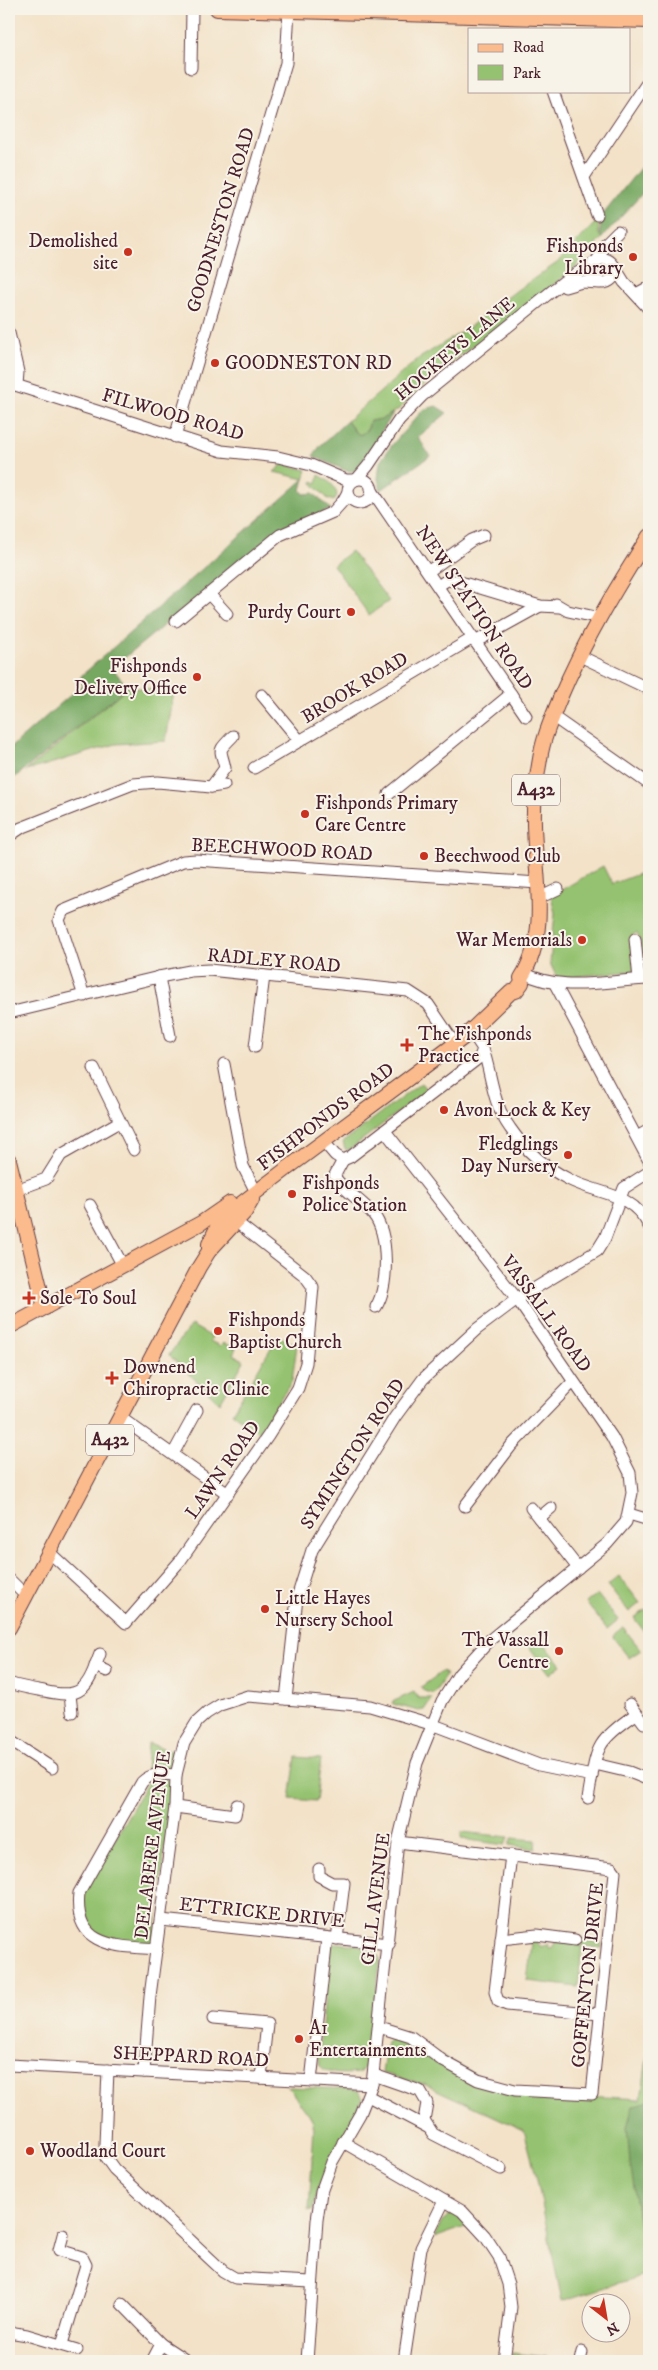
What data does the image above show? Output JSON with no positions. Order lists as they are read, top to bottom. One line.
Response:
{"streets":{"main road":["A432","FISHPONDS ROAD"],"street":["GOODNESTON ROAD","HOCKEYS LANE","FILWOOD ROAD","NEW STATION ROAD","BROOK ROAD","BEECHWOOD ROAD","RADLEY ROAD","VASSALL ROAD","SYMINGTON ROAD","LAWN ROAD","DELABERE AVENUE","GILL AVENUE","ETTRICKE DRIVE","GOFFENTON DRIVE","SHEPPARD ROAD"]},"crossings":[["GOODNESTON ROAD","FILWOOD ROAD"],["HOCKEYS LANE","FILWOOD ROAD"],["HOCKEYS LANE","NEW STATION ROAD"],["FILWOOD ROAD","NEW STATION ROAD"],["NEW STATION ROAD","BROOK ROAD"],["A432","FISHPONDS ROAD"],["A432","LAWN ROAD"],["BEECHWOOD ROAD","RADLEY ROAD"],["BEECHWOOD ROAD","FISHPONDS ROAD"],["RADLEY ROAD","FISHPONDS ROAD"],["FISHPONDS ROAD","LAWN ROAD"],["VASSALL ROAD","SYMINGTON ROAD"],["VASSALL ROAD","GILL AVENUE"],["SYMINGTON ROAD","DELABERE AVENUE"],["DELABERE AVENUE","GILL AVENUE"],["DELABERE AVENUE","ETTRICKE DRIVE"],["DELABERE AVENUE","SHEPPARD ROAD"],["GILL AVENUE","ETTRICKE DRIVE"],["GILL AVENUE","GOFFENTON DRIVE"],["GILL AVENUE","SHEPPARD ROAD"]],"places":{"other":["Demolished site","Fishponds Library","GOODNESTON RD","Purdy Court","Fishponds Delivery Office","Fishponds Primary Care Centre","Beechwood Club","War Memorials","Avon Lock & Key","Fledglings Day Nursery","Fishponds Police Station","Fishponds Baptist Church","Little Hayes Nursery School","The Vassall Centre","A1 Entertainments","Woodland Court"],"health":["The Fishponds Practice","Sole To Soul","Downend Chiropractic Clinic"]},"legend":["Road","Park"],"north":"bottom right"}
